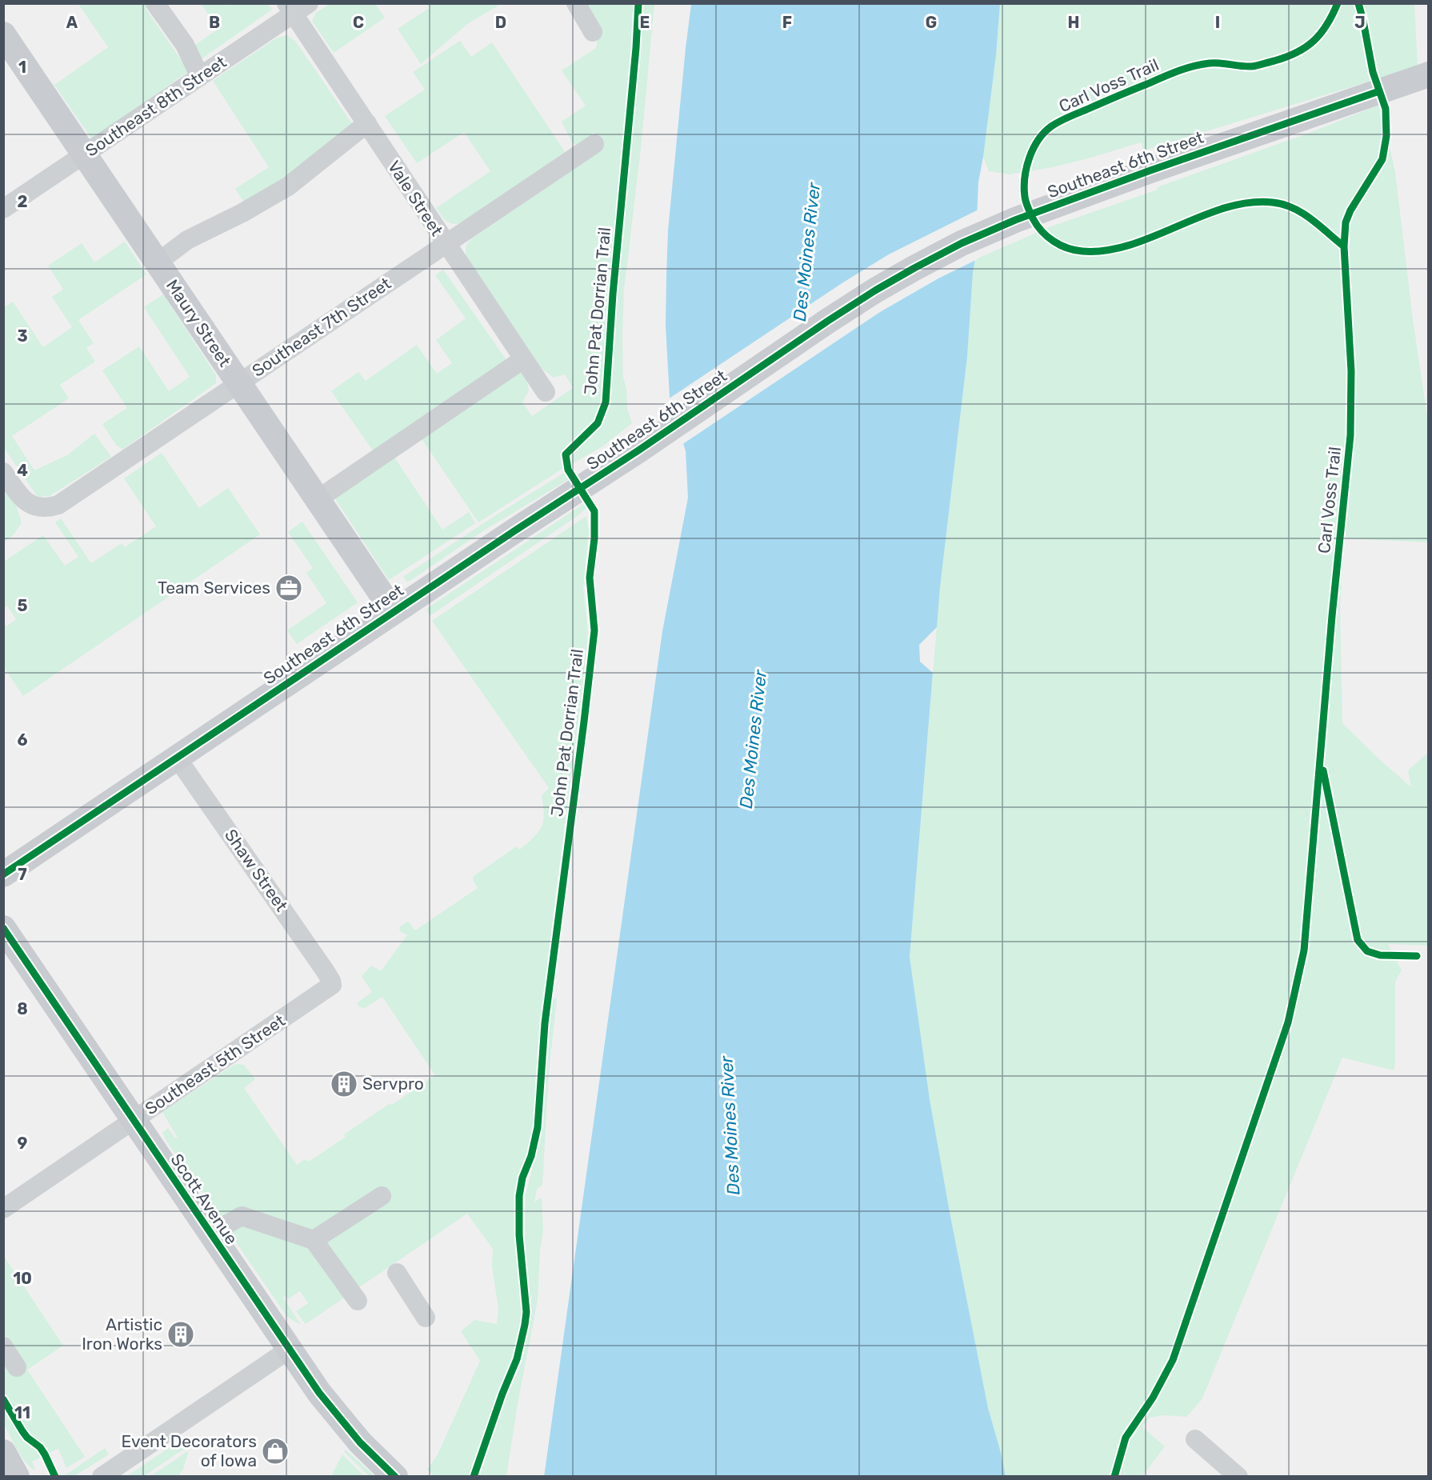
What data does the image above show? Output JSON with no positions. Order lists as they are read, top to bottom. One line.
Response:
{"streets":{"main road":["Southeast 6th Street","Maury Street","Scott Avenue"],"street":["Southeast 8th Street","Vale Street","Southeast 7th Street","Shaw Street","Southeast 5th Street"],"cycle path":["Carl Voss Trail","John Pat Dorrian Trail"]},"crossings":[["Southeast 8th Street","Vale Street"],["Southeast 8th Street","Maury Street"],["Southeast 6th Street","Maury Street"],["Southeast 6th Street","Shaw Street"],["Vale Street","Southeast 7th Street"],["Maury Street","Southeast 7th Street"],["Shaw Street","Southeast 5th Street"],["Southeast 5th Street","Scott Avenue"]],"water":["Des Moines River"],"places":{"office":["Team Services"],"building":["Servpro","Artistic Iron Works"],"shop":["Event Decorators of Iowa"]},"grid":{"columns":["A","B","C","D","E","F","G","H","I","J"],"rows":["1","2","3","4","5","6","7","8","9","10","11"]}}
